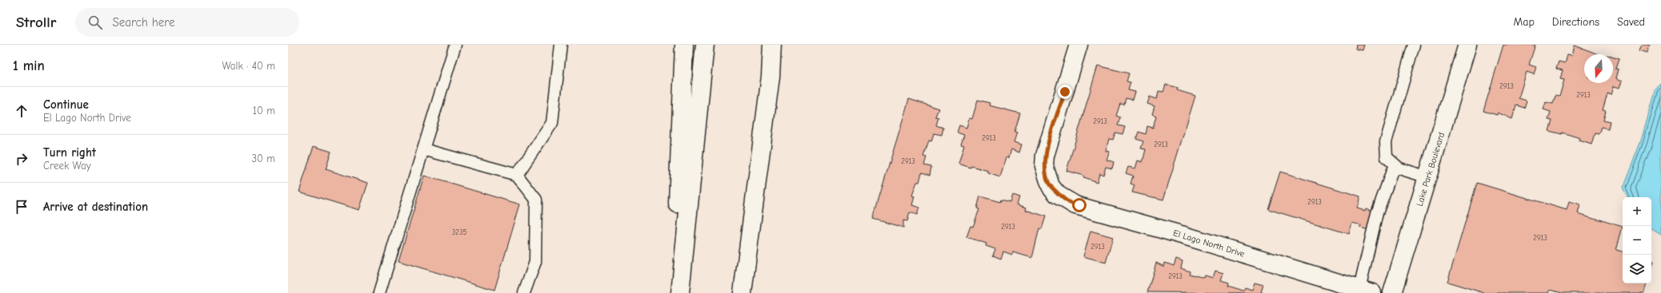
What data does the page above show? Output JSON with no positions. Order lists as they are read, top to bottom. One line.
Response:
{"streets":{"main road":["Lake Park Boulevard","El Lago North Drive"]},"house_numbers":["2913","2913","2913","2913","2913","2913","2913","2913","3235","2913","2913","2913"],"north":"bottom","page":{"header":"Strollr","search":"Search here","nav":["Map","Directions","Saved"],"heading":["1 min","Walk · 40 m"],"list":[["Continue","El Lago North Drive","10 m"],["Turn right","Creek Way","30 m"],"Arrive at destination"],"map_buttons":["+","−"]}}
